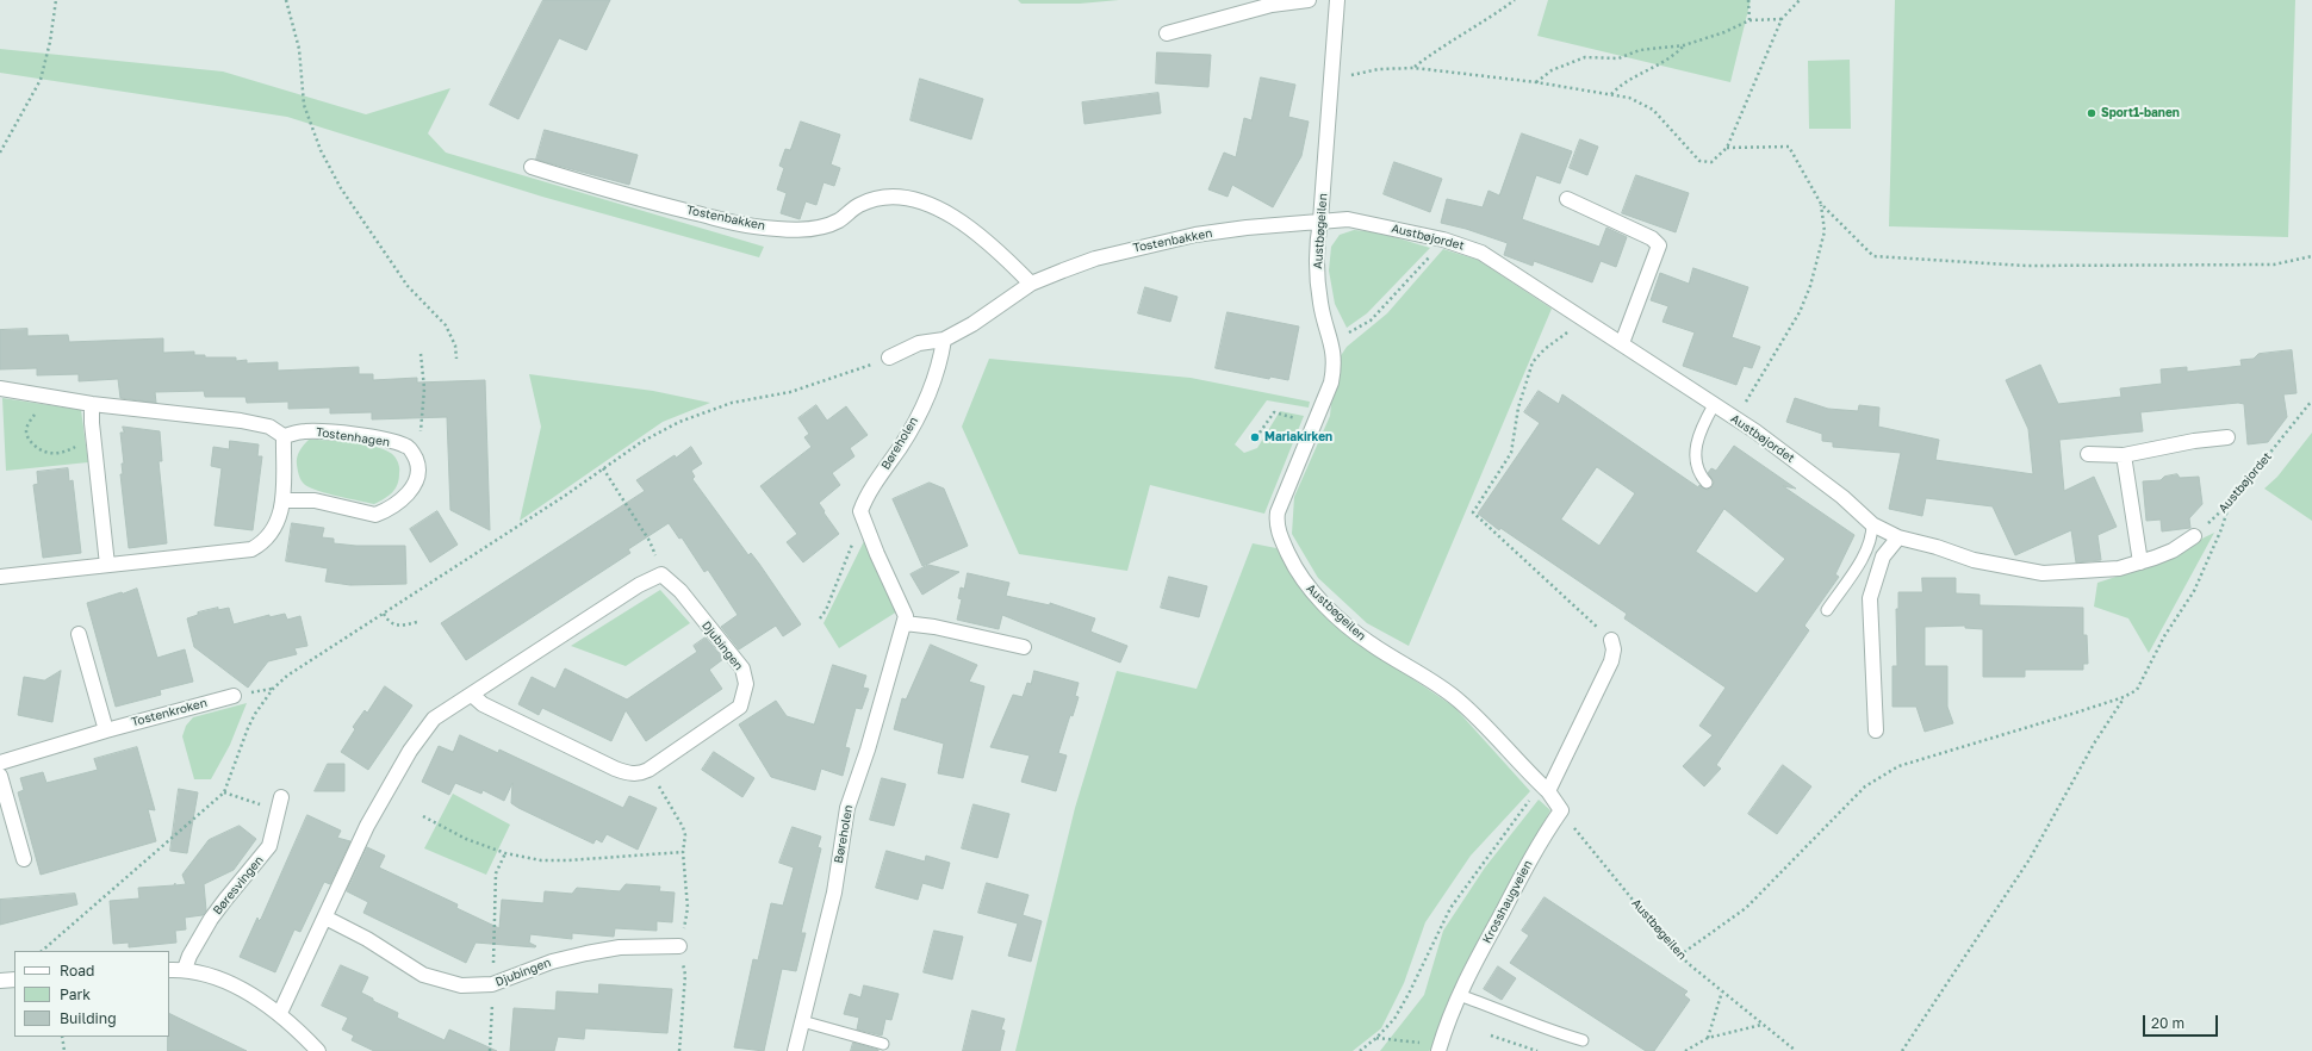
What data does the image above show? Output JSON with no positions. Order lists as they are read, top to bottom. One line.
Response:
{"streets":{"street":["Tostenbakken","Austbøgeilen","Austbøjordet","Tostenhagen","Børeholen","Djubingen","Tostenkroken","Børesvingen","Krosshaugveien"]},"crossings":[["Tostenbakken","Austbøgeilen"],["Tostenbakken","Austbøjordet"],["Tostenbakken","Børeholen"],["Austbøgeilen","Austbøjordet"],["Austbøgeilen","Krosshaugveien"]],"places":["Sport1-banen","Mariakirken"],"legend":["Road","Park","Building"],"scale_bar":"20 m"}
